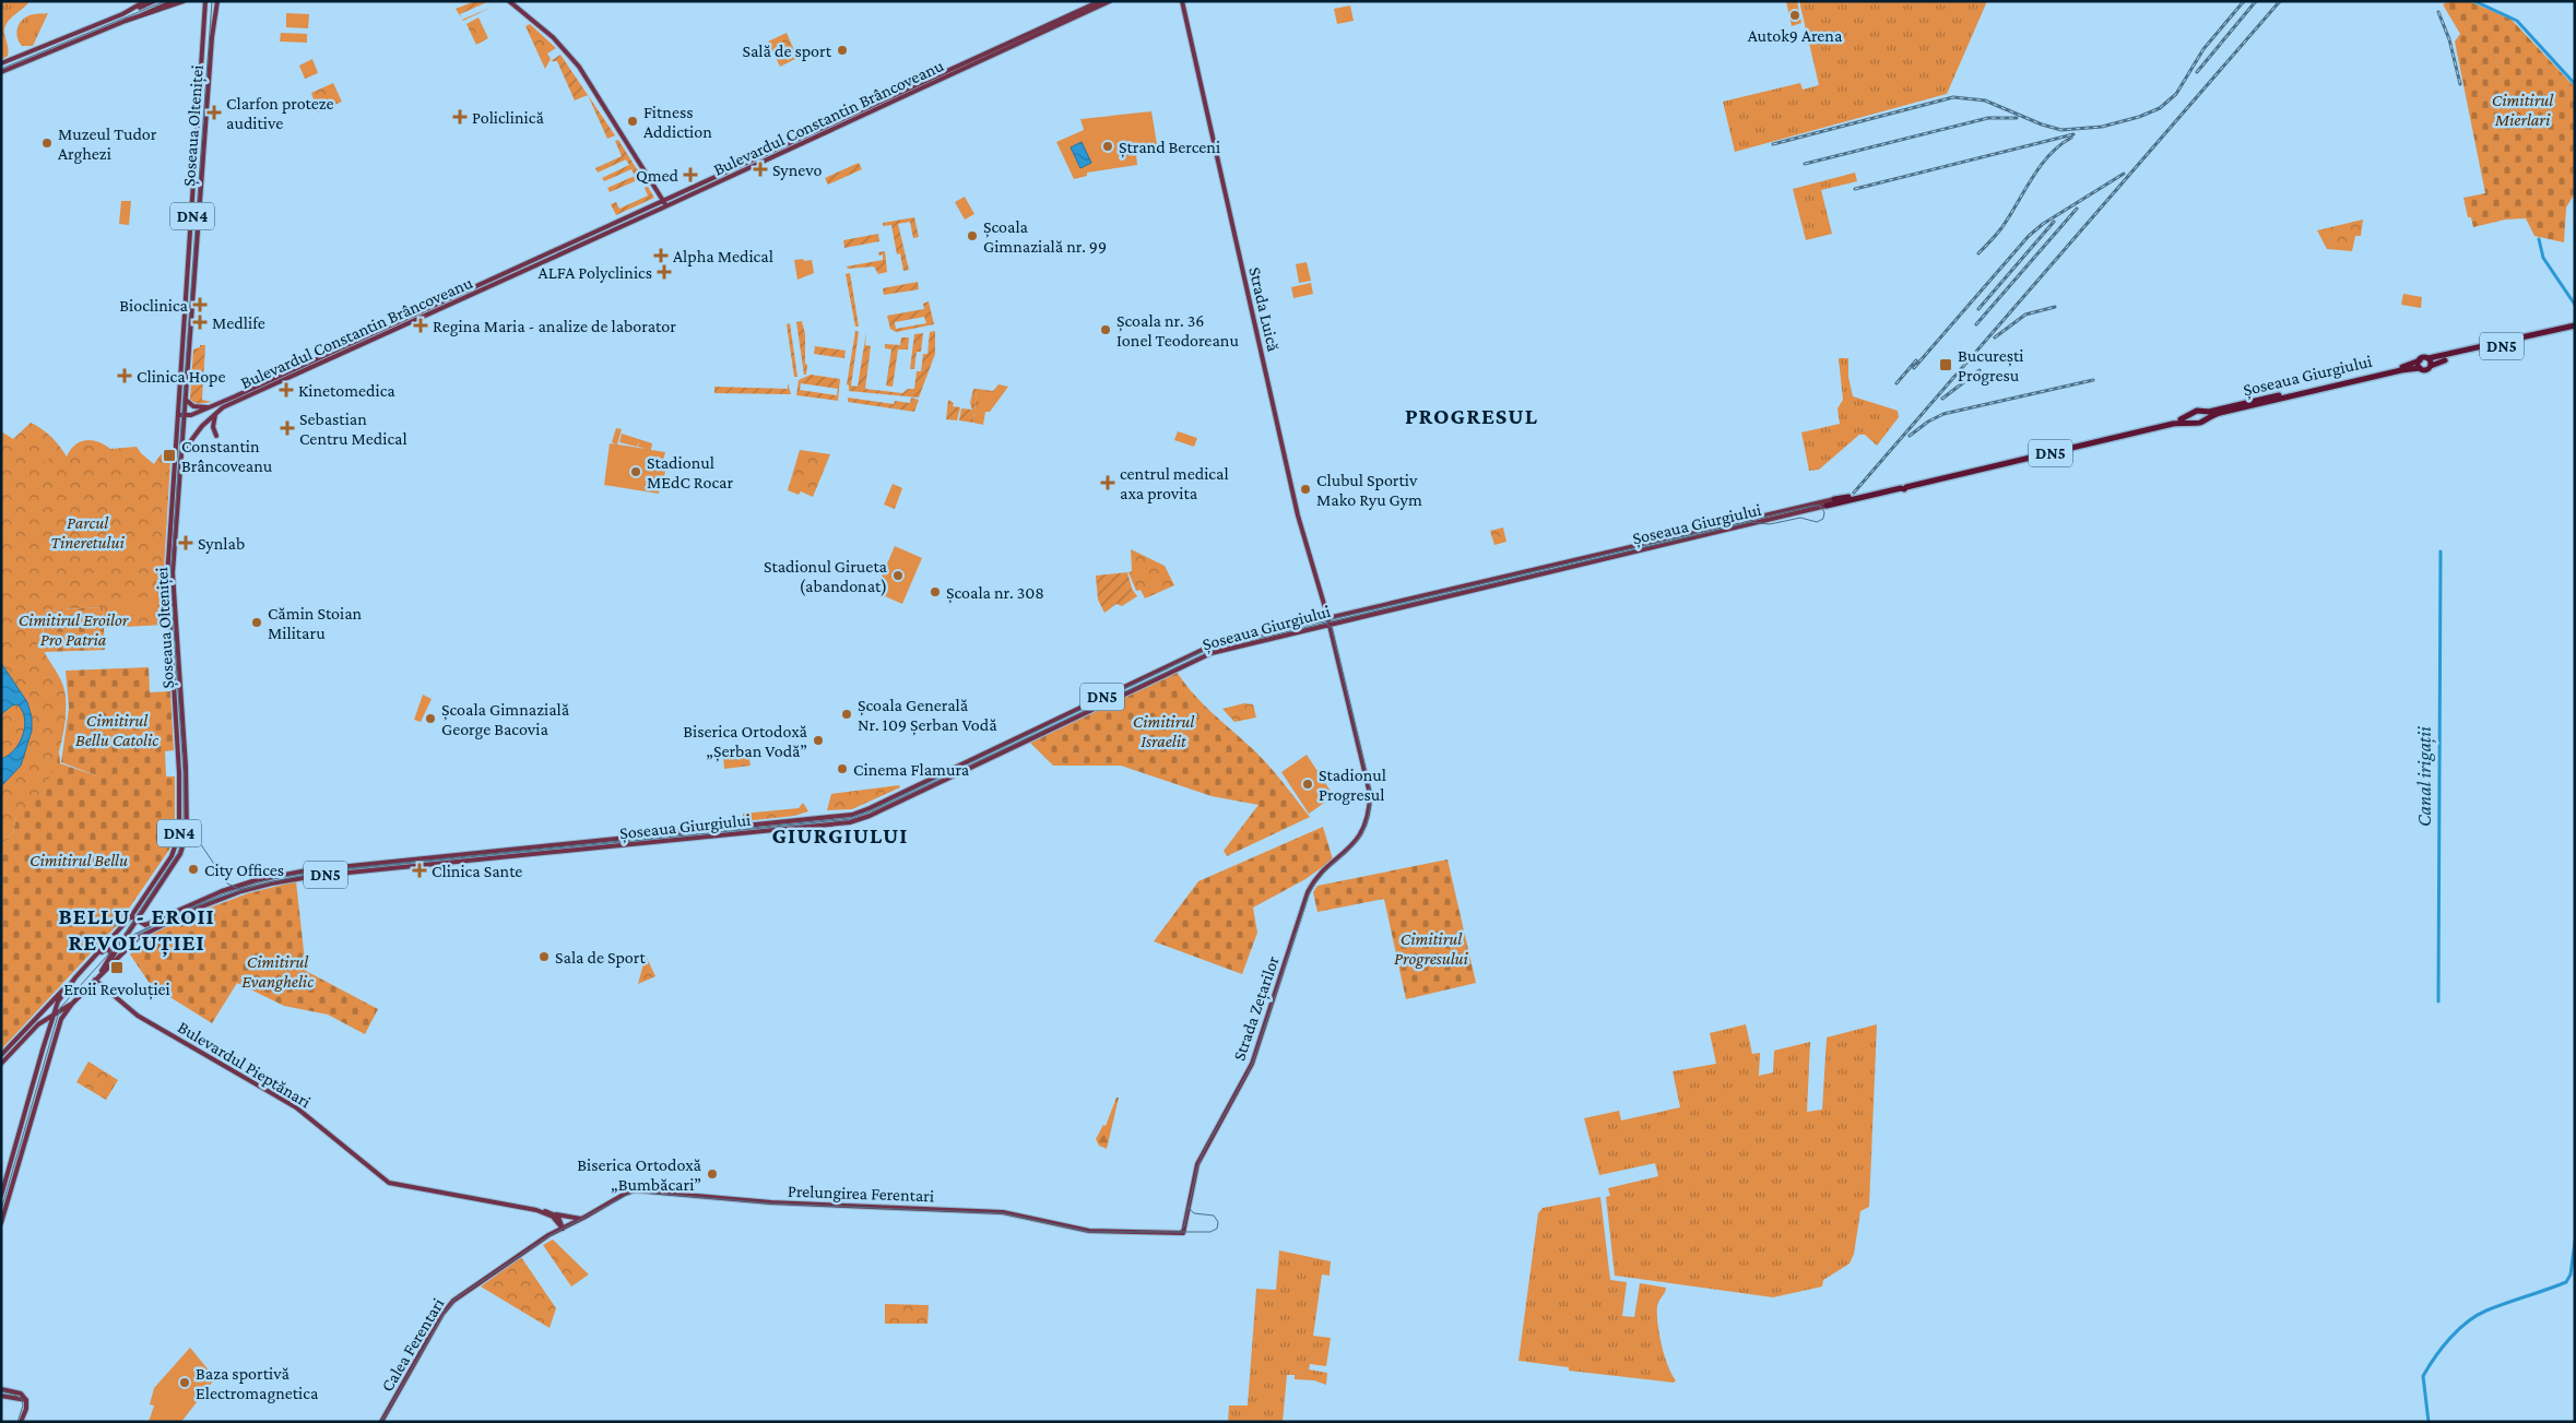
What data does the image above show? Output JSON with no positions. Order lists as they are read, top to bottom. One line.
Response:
{"streets":{"highway":["DN5","Șoseaua Giurgiului"],"main road":["Bulevardul Constantin Brâncoveanu","Șoseaua Olteniței","DN4","Strada Luică","Strada Zețarilor","Bulevardul Pieptănari","Prelungirea Ferentari","Calea Ferentari"]},"crossings":[["Bulevardul Constantin Brâncoveanu","Șoseaua Olteniței"],["Șoseaua Olteniței","Șoseaua Giurgiului"],["Șoseaua Olteniței","Bulevardul Pieptănari"],["Strada Luică","Șoseaua Giurgiului"],["Strada Luică","Strada Zețarilor"],["Șoseaua Giurgiului","Bulevardul Pieptănari"],["Strada Zețarilor","Prelungirea Ferentari"],["Bulevardul Pieptănari","Prelungirea Ferentari"],["Prelungirea Ferentari","Calea Ferentari"]],"districts":["PROGRESUL","GIURGIULUI","BELLU - EROII REVOLUȚIEI"],"water":["Canal irigații"],"parks":["Cimitirul Mierlari","Parcul Tineretului","Cimitirul Eroilor Pro Patria","Cimitirul Bellu Catolic","Cimitirul Israelit","Cimitirul Bellu","Cimitirul Progresului","Cimitirul Evanghelic"],"places":{"other":["Autok9 Arena","Sală de sport","Fitness Addiction","Muzeul Tudor Arghezi","Ștrand Berceni","Școala Gimnazială nr. 99","Școala nr. 36 Ionel Teodoreanu","Stadionul MEdC Rocar","Clubul Sportiv Mako Ryu Gym","Stadionul Girueta (abandonat)","Școala nr. 308","Cămin Stoian Militaru","Școala Generală Nr. 109 Șerban Vodă","Școala Gimnazială George Bacovia","Biserica Ortodoxă „Șerban Vodă”","Cinema Flamura","Stadionul Progresul","City Offices","Sala de Sport","Biserica Ortodoxă „Bumbăcari”","Baza sportivă Electromagnetica"],"health":["Clarfon proteze auditive","Policlinică","Synevo","Qmed","Alpha Medical","ALFA Polyclinics","Bioclinica","Medlife","Regina Maria - analize de laborator","Clinica Hope","Kinetomedica","Sebastian Centru Medical","centrul medical axa provita","Synlab","Clinica Sante"],"transit":["București Progresu","Constantin Brâncoveanu","Eroii Revoluției"]}}
